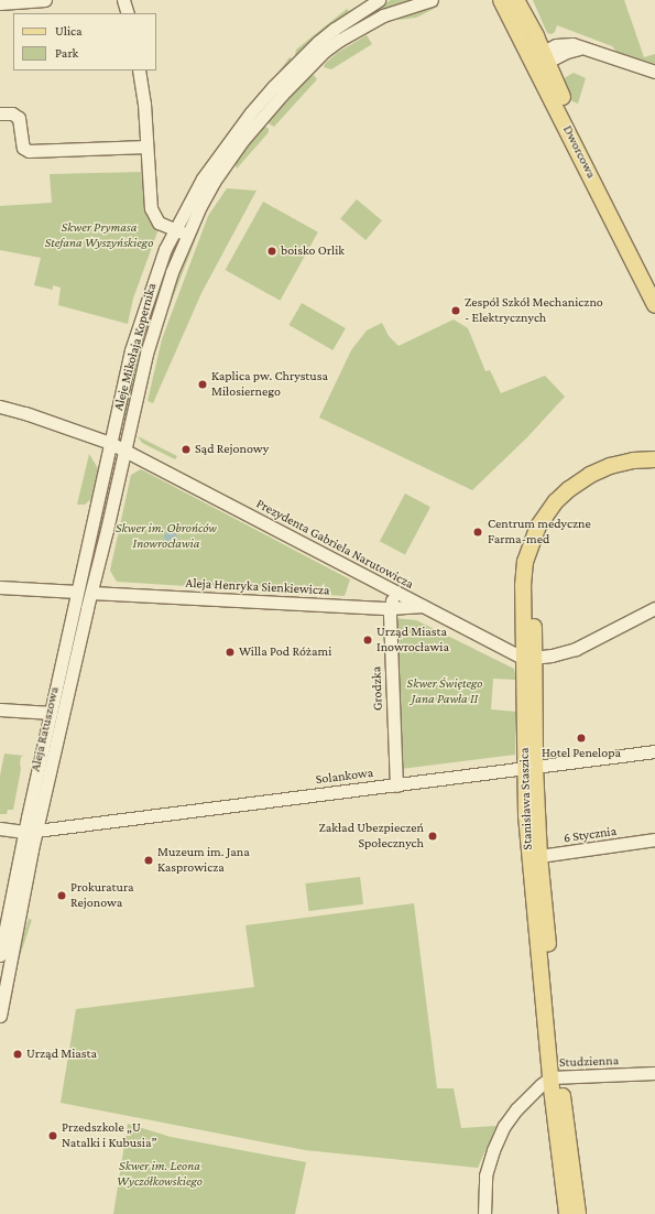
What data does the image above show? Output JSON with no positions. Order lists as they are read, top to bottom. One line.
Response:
{"streets":{"main road":["Dworcowa","Stanisława Staszica"],"street":["Aleje Mikołaja Kopernika","Prezydenta Gabriela Narutowicza","Aleja Henryka Sienkiewicza","Grodzka","Aleja Ratuszowa","Solankowa","6 Stycznia","Studzienna"]},"crossings":[["Aleje Mikołaja Kopernika","Prezydenta Gabriela Narutowicza"],["Aleje Mikołaja Kopernika","Aleja Ratuszowa"],["Prezydenta Gabriela Narutowicza","Aleja Henryka Sienkiewicza"],["Prezydenta Gabriela Narutowicza","Grodzka"],["Prezydenta Gabriela Narutowicza","Aleja Ratuszowa"],["Prezydenta Gabriela Narutowicza","Stanisława Staszica"],["Aleja Henryka Sienkiewicza","Grodzka"],["Aleja Henryka Sienkiewicza","Aleja Ratuszowa"],["Grodzka","Solankowa"],["Aleja Ratuszowa","Solankowa"],["Solankowa","Stanisława Staszica"],["Stanisława Staszica","6 Stycznia"],["Stanisława Staszica","Studzienna"]],"parks":["Skwer Prymasa Stefana Wyszyńskiego","Skwer im. Obrońców Inowrocławia","Skwer Świętego Jana Pawła II","Skwer im. Leona Wyczółkowskiego"],"places":["boisko Orlik","Zespół Szkół Mechaniczno - Elektrycznych","Kaplica pw. Chrystusa Miłosiernego","Sąd Rejonowy","Centrum medyczne Farma-med","Urząd Miasta Inowrocławia","Willa Pod Różami","Hotel Penelopa","Zakład Ubezpieczeń Społecznych","Muzeum im. Jana Kasprowicza","Prokuratura Rejonowa","Urząd Miasta","Przedszkole „U Natalki i Kubusia”"],"legend":["Ulica","Park"]}
